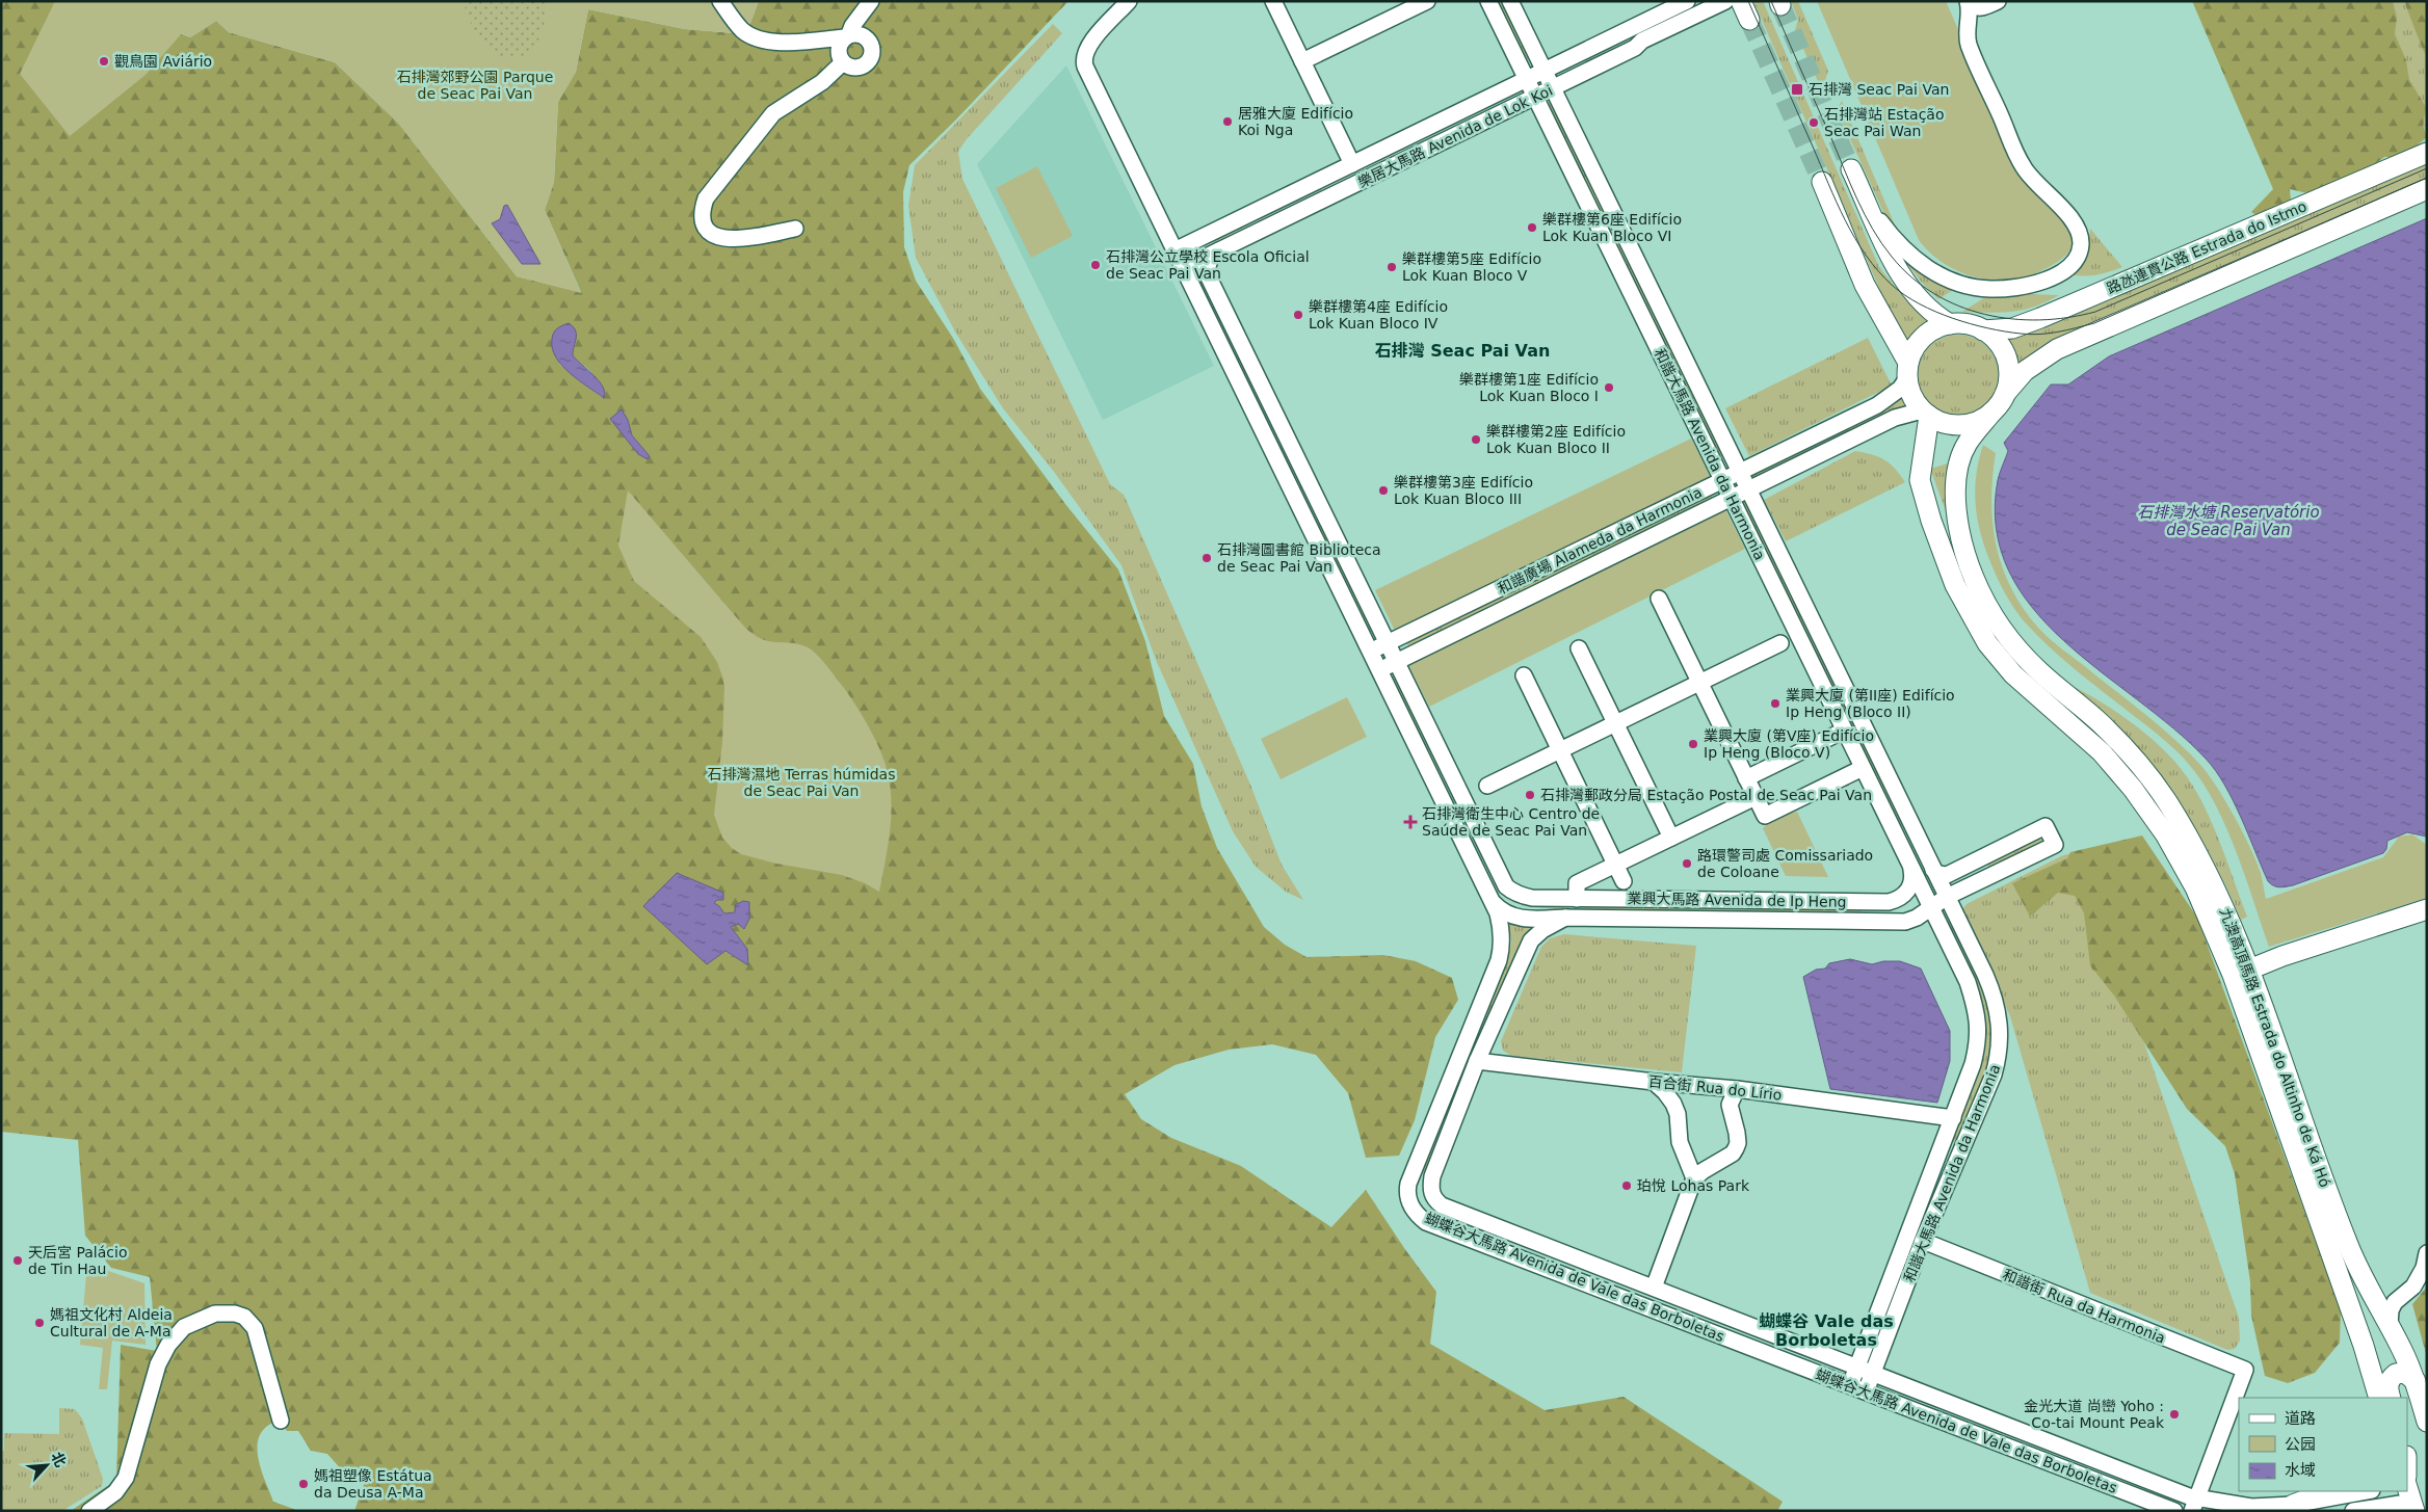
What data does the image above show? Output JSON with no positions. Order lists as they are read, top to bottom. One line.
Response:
{"streets":{"main road":["路氹連貫公路 Estrada do Istmo","九澳高頂馬路 Estrada do Altinho de Ká Hó"],"street":["樂居大馬路 Avenida de Lok Koi","和諧大馬路 Avenida da Harmonia","和諧廣場 Alameda da Harmonia","業興大馬路 Avenida de Ip Heng","百合街 Rua do Lírio","蝴蝶谷大馬路 Avenida de Vale das Borboletas","和諧街 Rua da Harmonia"]},"crossings":[["樂居大馬路 Avenida de Lok Koi","和諧大馬路 Avenida da Harmonia"],["樂居大馬路 Avenida de Lok Koi","蝴蝶谷大馬路 Avenida de Vale das Borboletas"],["路氹連貫公路 Estrada do Istmo","和諧廣場 Alameda da Harmonia"],["路氹連貫公路 Estrada do Istmo","九澳高頂馬路 Estrada do Altinho de Ká Hó"],["和諧大馬路 Avenida da Harmonia","和諧廣場 Alameda da Harmonia"],["和諧大馬路 Avenida da Harmonia","業興大馬路 Avenida de Ip Heng"],["和諧大馬路 Avenida da Harmonia","百合街 Rua do Lírio"],["和諧大馬路 Avenida da Harmonia","蝴蝶谷大馬路 Avenida de Vale das Borboletas"],["和諧大馬路 Avenida da Harmonia","和諧街 Rua da Harmonia"],["和諧廣場 Alameda da Harmonia","業興大馬路 Avenida de Ip Heng"],["和諧廣場 Alameda da Harmonia","九澳高頂馬路 Estrada do Altinho de Ká Hó"],["和諧廣場 Alameda da Harmonia","蝴蝶谷大馬路 Avenida de Vale das Borboletas"],["業興大馬路 Avenida de Ip Heng","蝴蝶谷大馬路 Avenida de Vale das Borboletas"],["百合街 Rua do Lírio","蝴蝶谷大馬路 Avenida de Vale das Borboletas"],["蝴蝶谷大馬路 Avenida de Vale das Borboletas","和諧街 Rua da Harmonia"]],"districts":["石排灣 Seac Pai Van","蝴蝶谷 Vale das Borboletas"],"water":["石排灣水塘 Reservatório de Seac Pai Van"],"parks":["石排灣郊野公園 Parque de Seac Pai Van","石排灣濕地 Terras húmidas de Seac Pai Van"],"places":{"other":["觀鳥園 Aviário","居雅大廈 Edifício Koi Nga","石排灣站 Estação Seac Pai Wan","樂群樓第6座 Edifício Lok Kuan Bloco VI","石排灣公立學校 Escola Oficial de Seac Pai Van","樂群樓第5座 Edifício Lok Kuan Bloco V","樂群樓第4座 Edifício Lok Kuan Bloco IV","樂群樓第1座 Edifício Lok Kuan Bloco I","樂群樓第2座 Edifício Lok Kuan Bloco II","樂群樓第3座 Edifício Lok Kuan Bloco III","石排灣圖書館 Biblioteca de Seac Pai Van","業興大廈 (第II座) Edifício Ip Heng (Bloco II)","業興大廈 (第V座) Edifício Ip Heng (Bloco V)","石排灣郵政分局 Estação Postal de Seac Pai Van","路環警司處 Comissariado de Coloane","珀悅 Lohas Park","天后宮 Palácio de Tin Hau","媽祖文化村 Aldeia Cultural de A-Ma","金光大道 尚巒 Yoho : Co-tai Mount Peak","媽祖塑像 Estátua da Deusa A-Ma"],"transit":["石排灣 Seac Pai Van"],"health":["石排灣衛生中心 Centro de Saúde de Seac Pai Van"]},"legend":["道路","公园","水域"],"north":"top right"}
